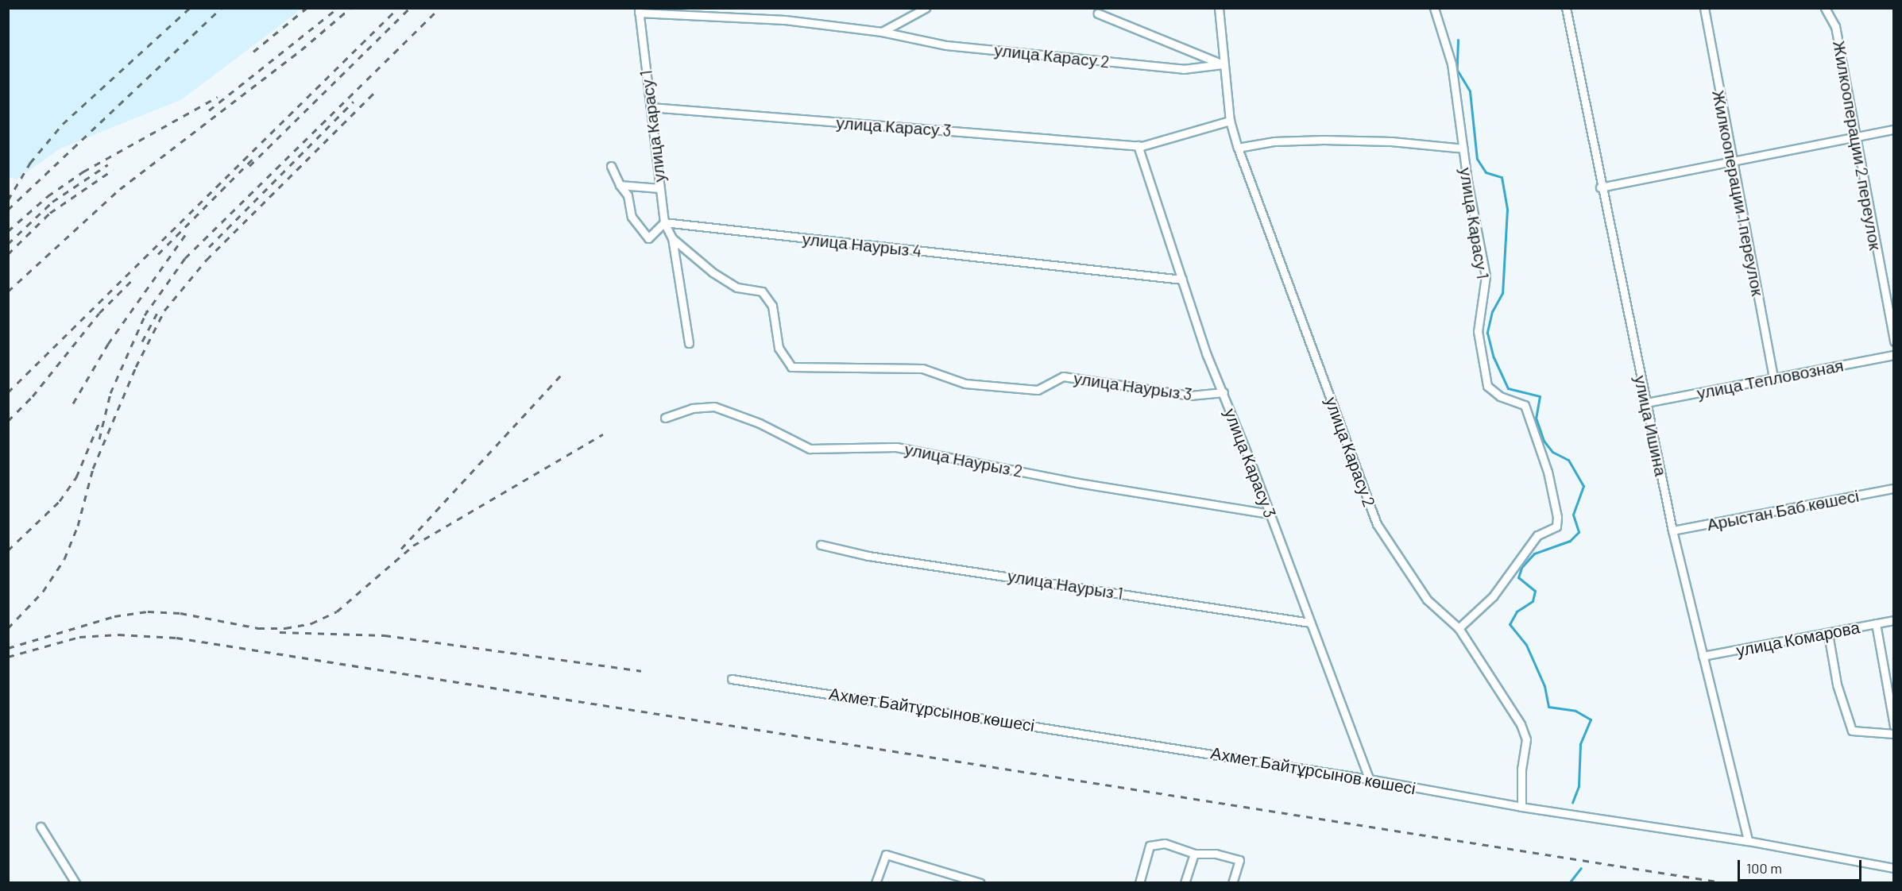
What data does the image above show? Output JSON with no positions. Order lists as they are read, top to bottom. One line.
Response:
{"streets":{"street":["улица Карасу 2","улица Карасу 1","улица Карасу 3","Жилкооперации 2 переулок","Жилкооперации 1 переулок","улица Наурыз 4","улица Тепловозная","улица Наурыз 3","улица Ишина","улица Наурыз 2","Арыстан Баб көшесі","улица Наурыз 1","улица Комарова","Ахмет Байтұрсынов көшесі"]},"crossings":[["улица Карасу 2","улица Карасу 1"],["улица Карасу 2","улица Карасу 3"],["улица Карасу 2","Ахмет Байтұрсынов көшесі"],["улица Карасу 1","улица Карасу 3"],["улица Карасу 1","улица Наурыз 4"],["улица Карасу 3","улица Наурыз 4"],["улица Карасу 3","улица Наурыз 3"],["улица Карасу 3","улица Наурыз 2"],["улица Карасу 3","улица Наурыз 1"],["улица Карасу 3","Ахмет Байтұрсынов көшесі"],["Жилкооперации 1 переулок","улица Тепловозная"],["улица Тепловозная","улица Ишина"],["улица Ишина","Арыстан Баб көшесі"],["улица Ишина","улица Комарова"],["улица Ишина","Ахмет Байтұрсынов көшесі"]],"scale_bar":"100 m"}
